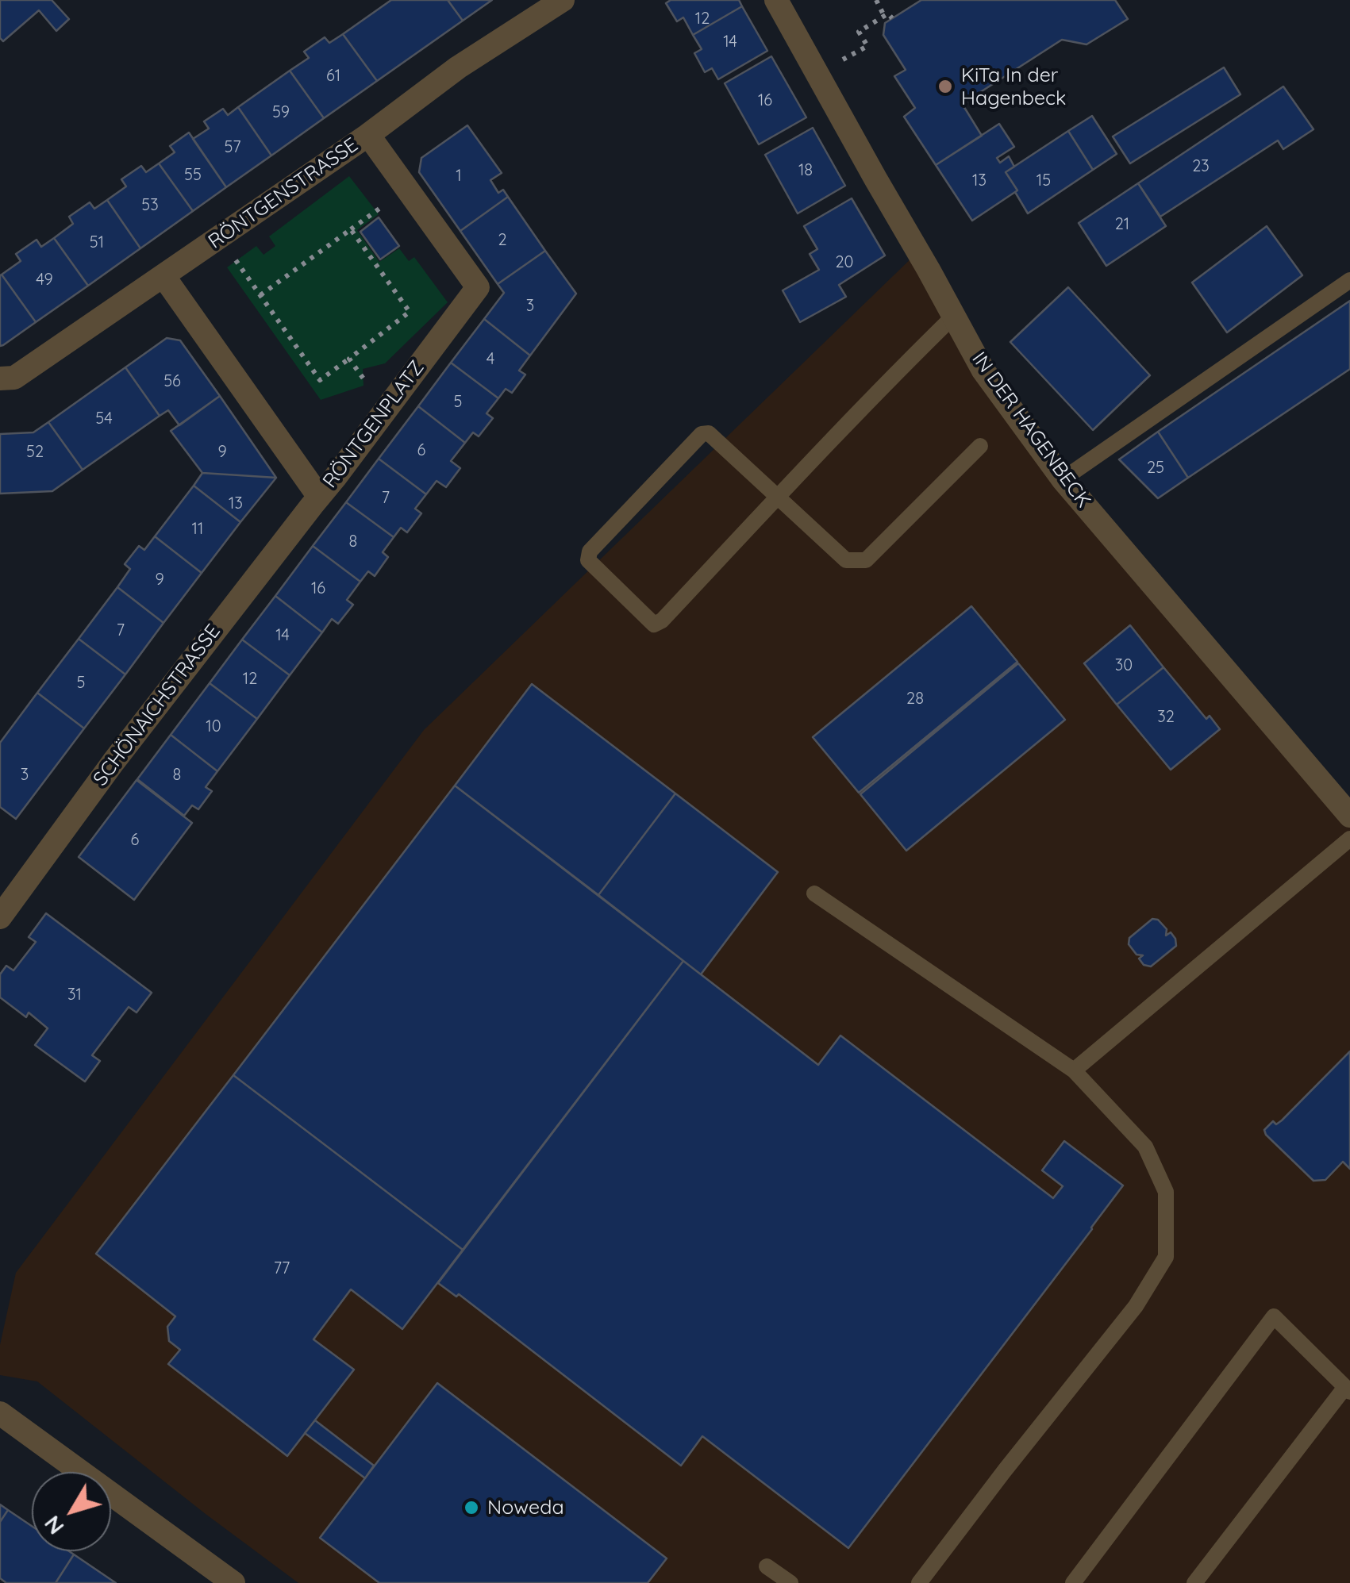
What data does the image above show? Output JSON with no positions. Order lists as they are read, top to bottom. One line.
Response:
{"streets":{"street":["RÖNTGENSTRASSE","RÖNTGENPLATZ","IN DER HAGENBECK","SCHÖNAICHSTRASSE"]},"crossings":[["RÖNTGENSTRASSE","RÖNTGENPLATZ"],["RÖNTGENPLATZ","SCHÖNAICHSTRASSE"]],"places":["KiTa In der Hagenbeck","Noweda"],"house_numbers":["12","14","61","16","59","57","23","18","55","1","13","15","53","21","2","51","20","49","3","4","56","5","54","6","52","9","25","7","13","11","8","9","16","7","14","30","12","5","28","32","10","3","8","6","31","77"],"north":"bottom left"}
